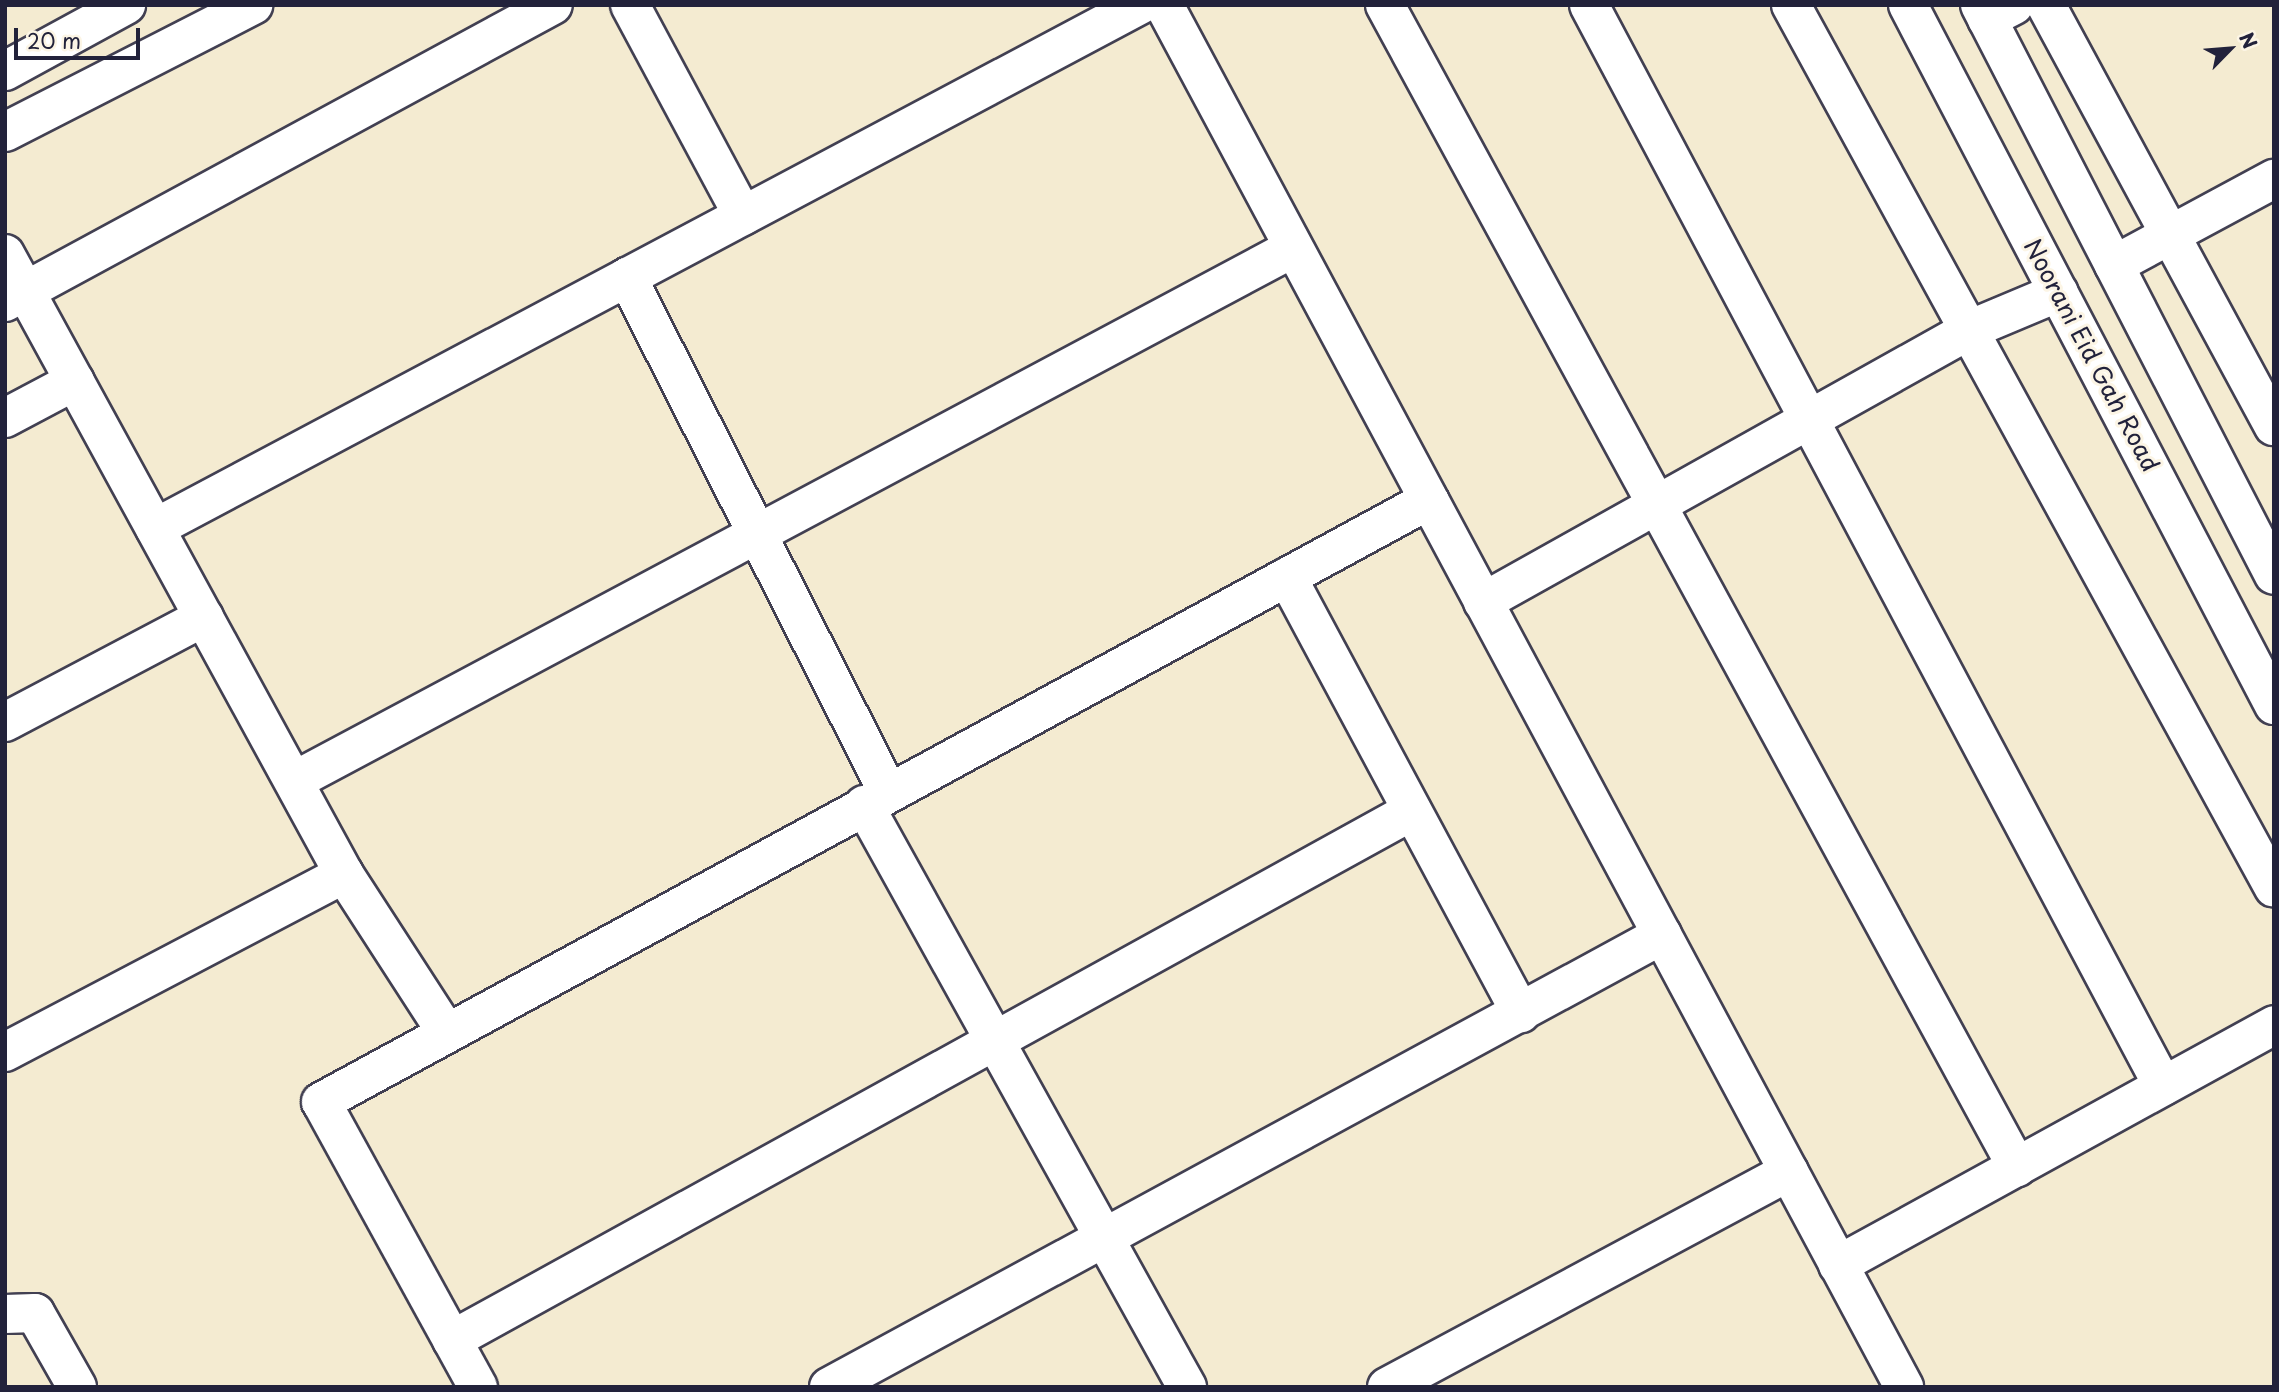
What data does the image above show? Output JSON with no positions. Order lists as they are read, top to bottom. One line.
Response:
{"streets":{"street":["Noorani Eid Gah Road"]},"scale_bar":"20 m","north":"top right"}
